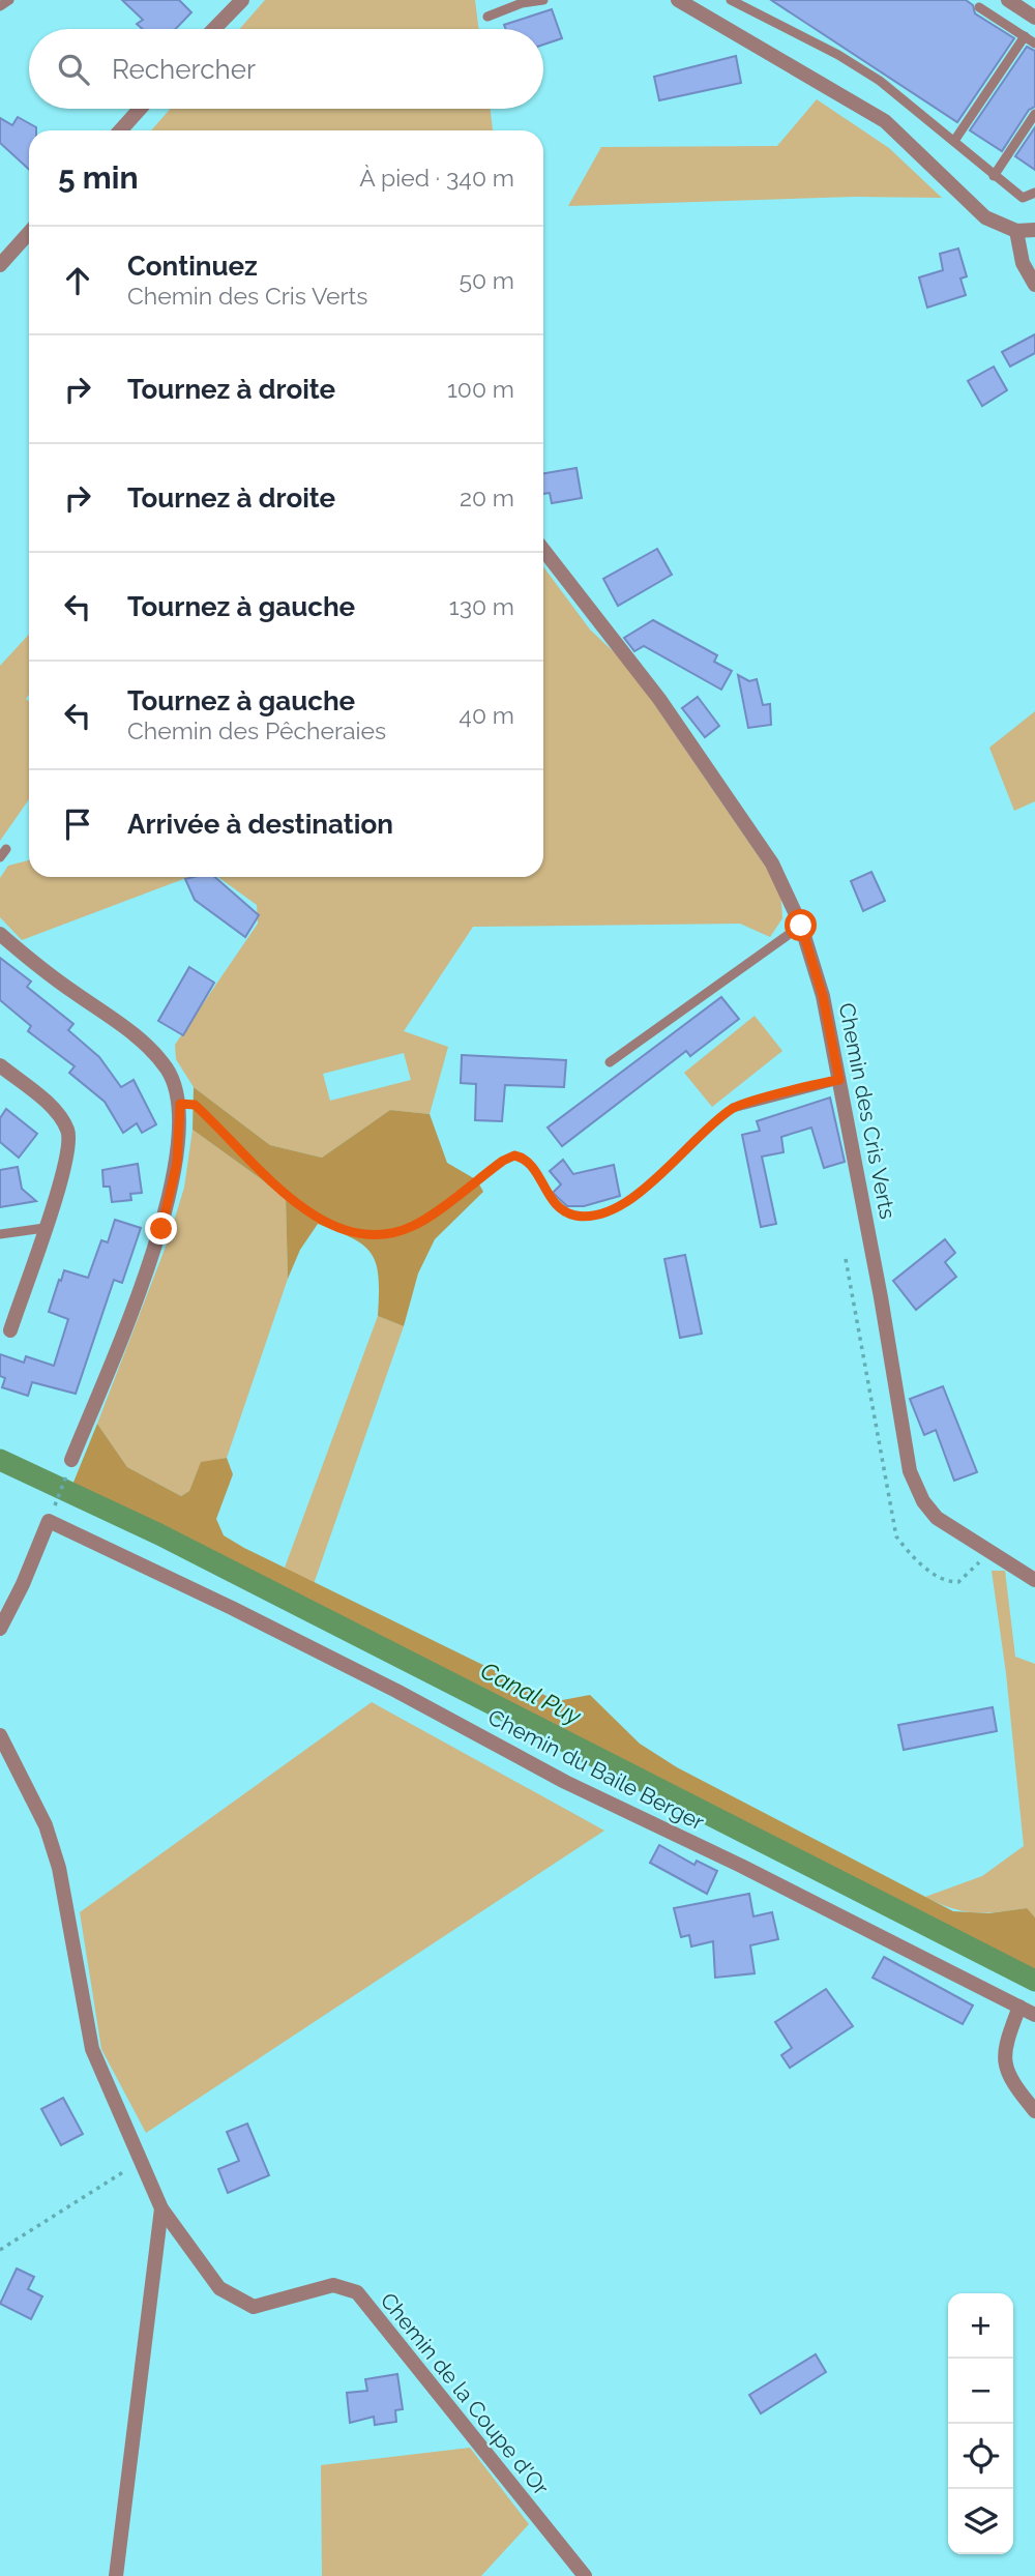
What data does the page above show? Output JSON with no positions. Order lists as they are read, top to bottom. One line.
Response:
{"streets":{"street":["Chemin des Cris Verts","Chemin du Baile Berger","Chemin de la Coupe d'Or"]},"water":["Canal Puy"],"page":{"search":"Rechercher","heading":["5 min","À pied · 340 m"],"list":[["Continuez","Chemin des Cris Verts","50 m"],["Tournez à droite","100 m"],["Tournez à droite","20 m"],["Tournez à gauche","130 m"],["Tournez à gauche","Chemin des Pêcheraies","40 m"],"Arrivée à destination"],"map_buttons":["+","−"]}}
